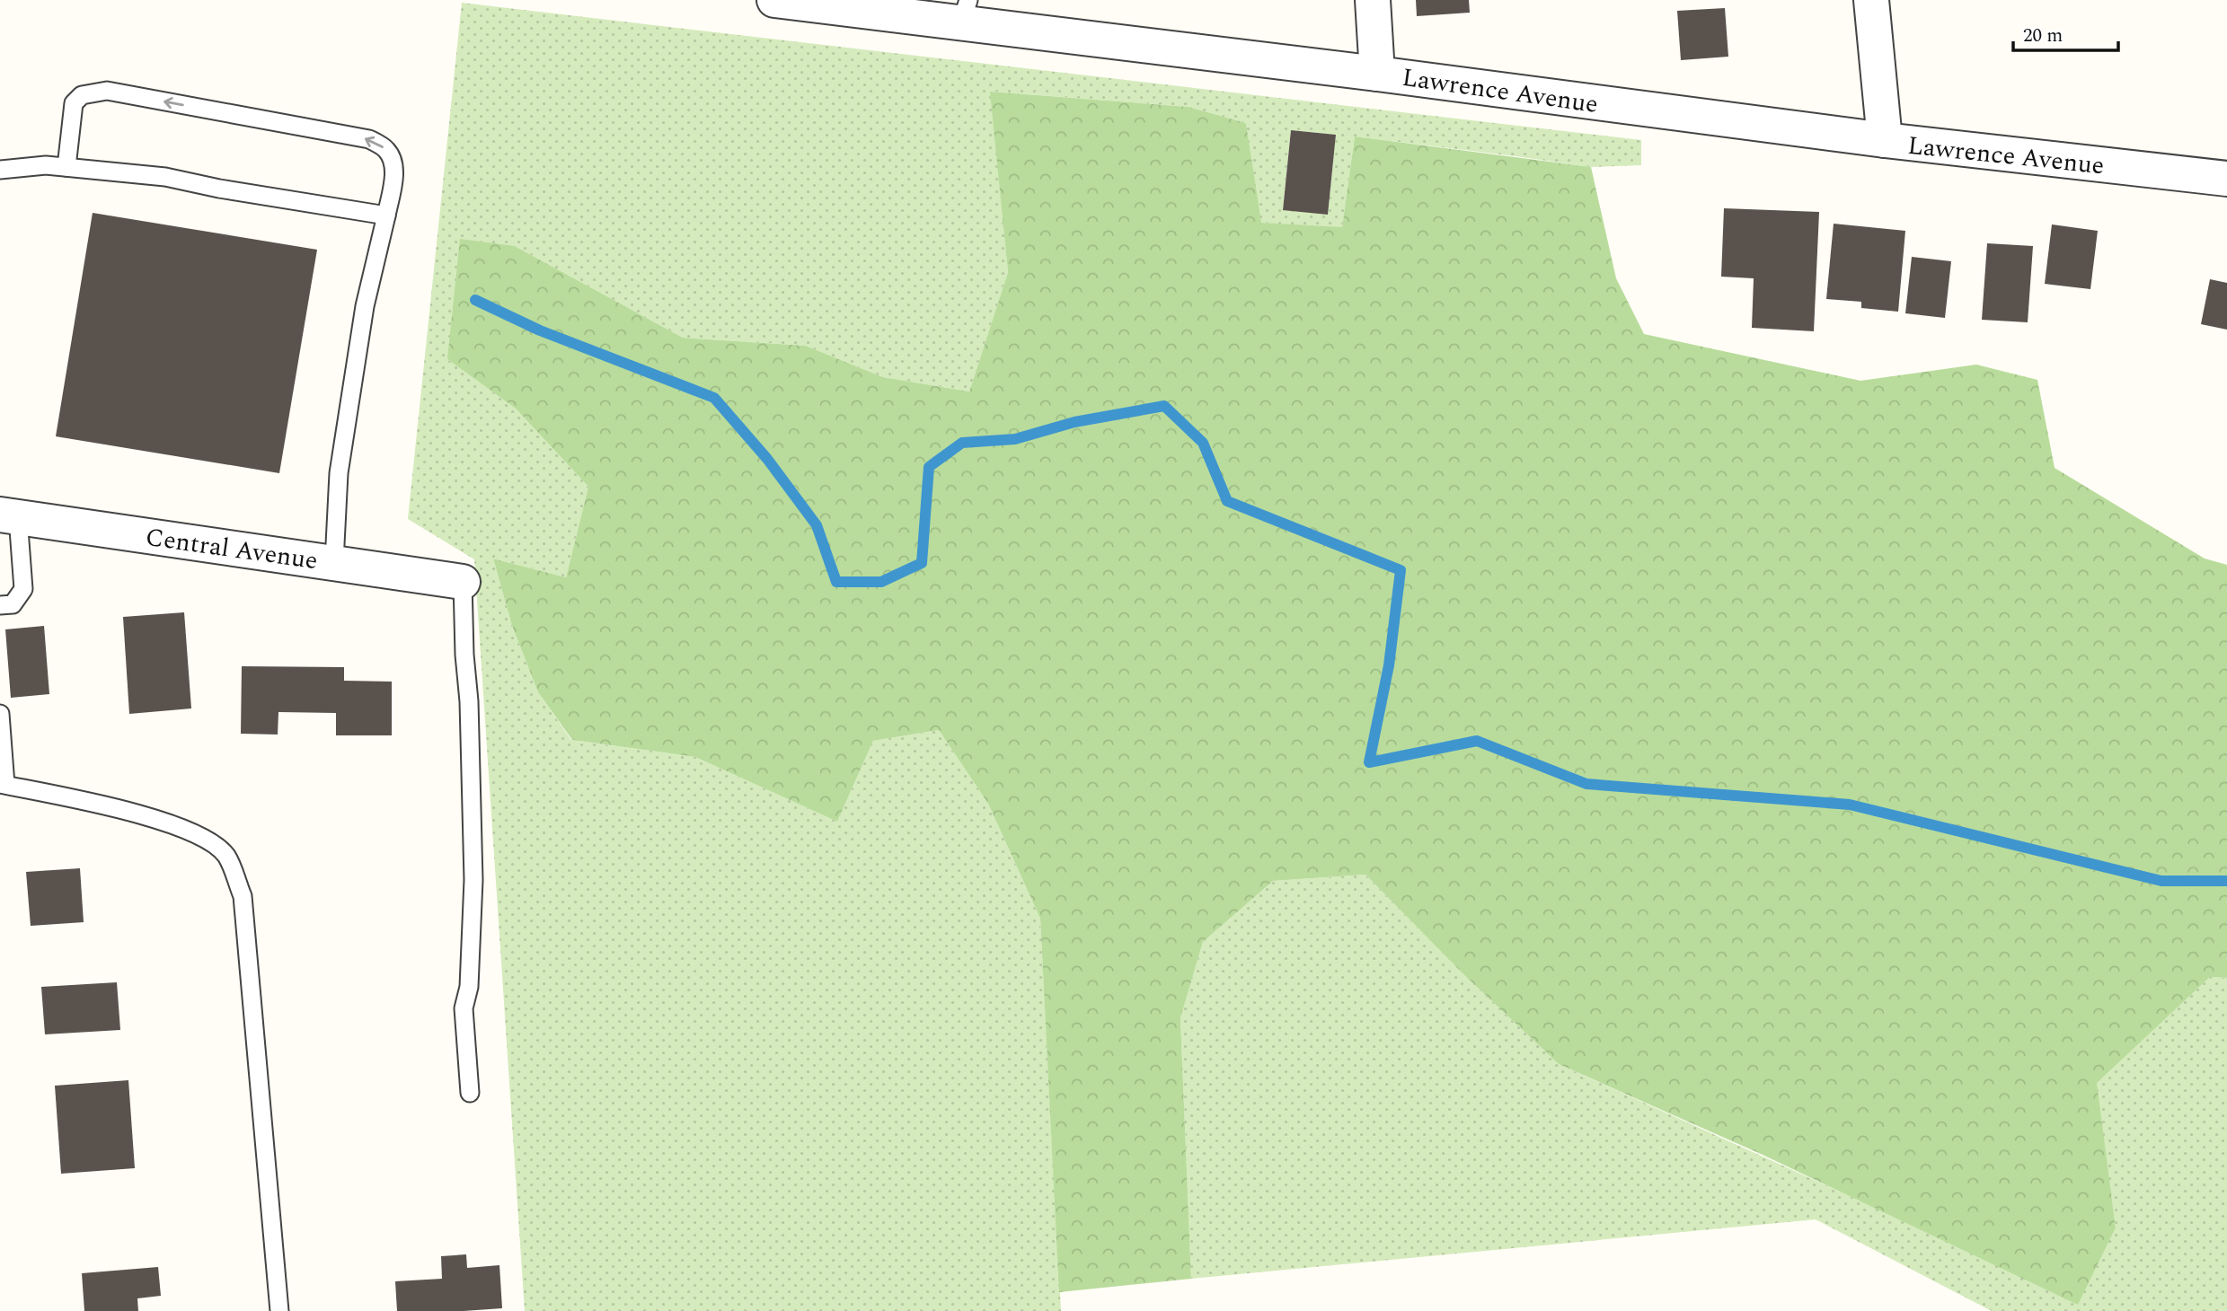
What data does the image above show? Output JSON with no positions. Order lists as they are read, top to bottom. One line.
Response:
{"streets":{"street":["Lawrence Avenue","Central Avenue"]},"scale_bar":"20 m"}
